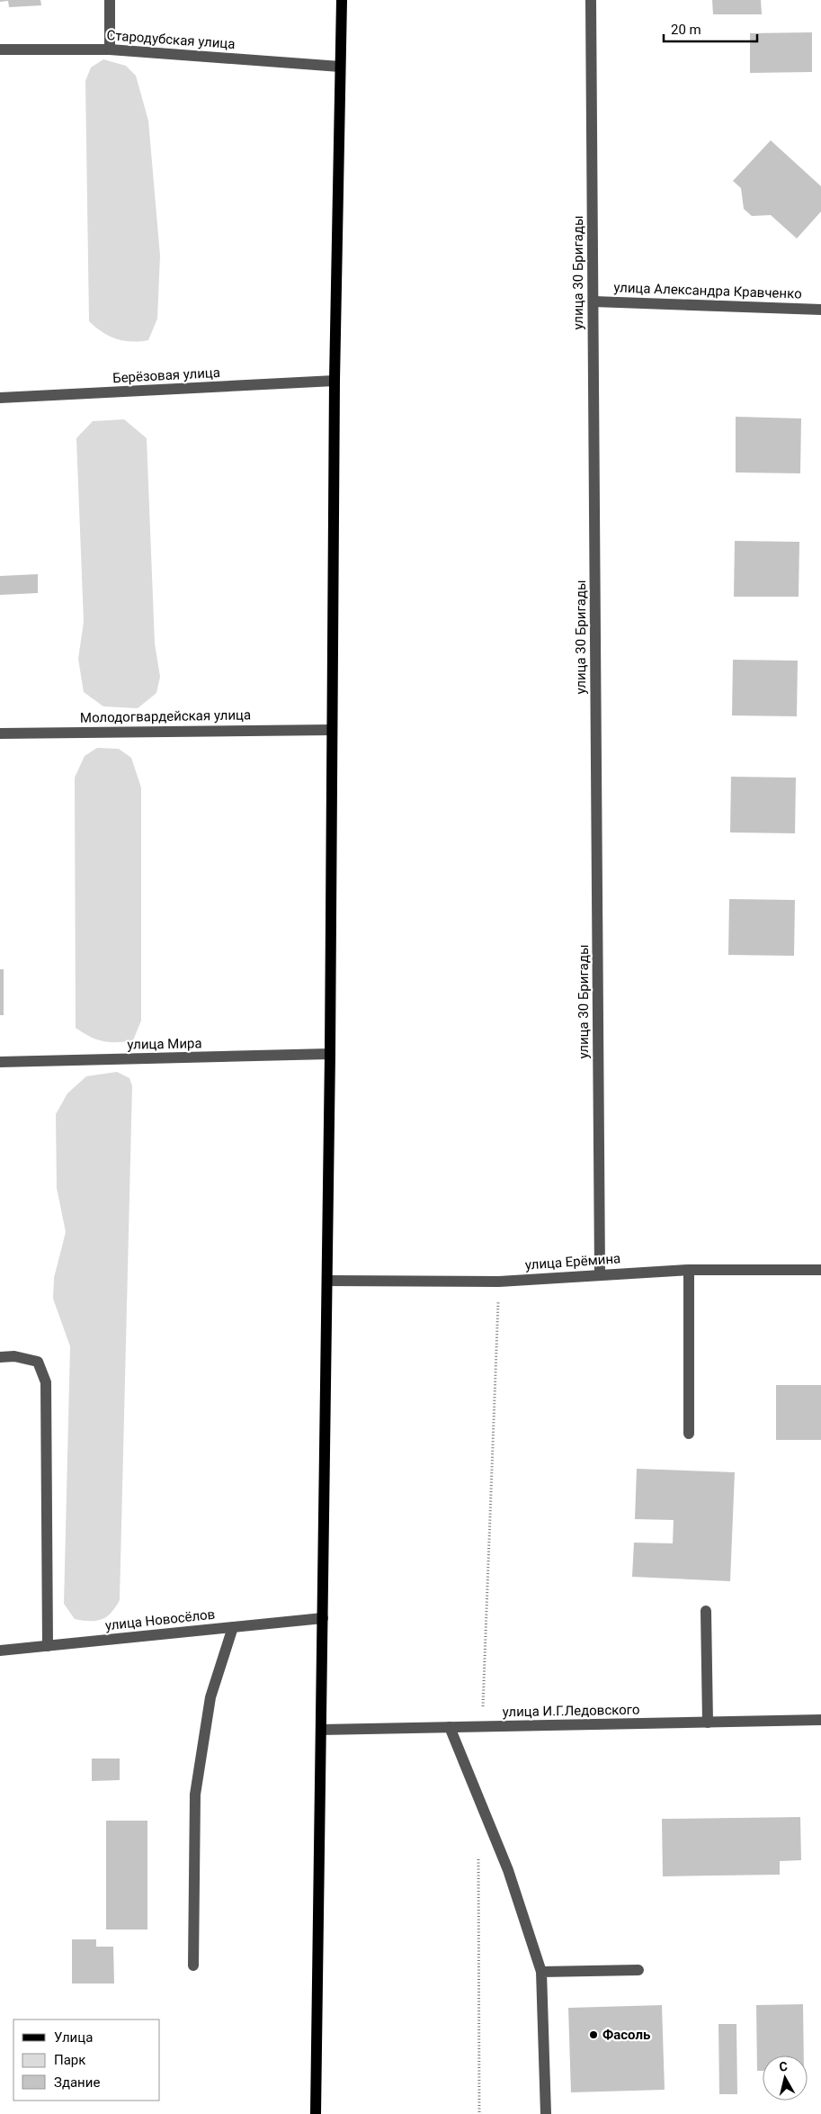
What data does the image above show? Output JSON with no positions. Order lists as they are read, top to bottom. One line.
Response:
{"streets":{"street":["Стародубская улица","улица 30 Бригады","улица Александра Кравченко","Берёзовая улица","Молодогвардейская улица","улица Мира","улица Ерёмина","улица Новосёлов","улица И.Г.Ледовского"]},"crossings":[["улица 30 Бригады","улица Александра Кравченко"],["улица 30 Бригады","улица Ерёмина"]],"places":["Фасоль"],"legend":["Улица","Парк","Здание"],"scale_bar":"20 m","north":"top"}
